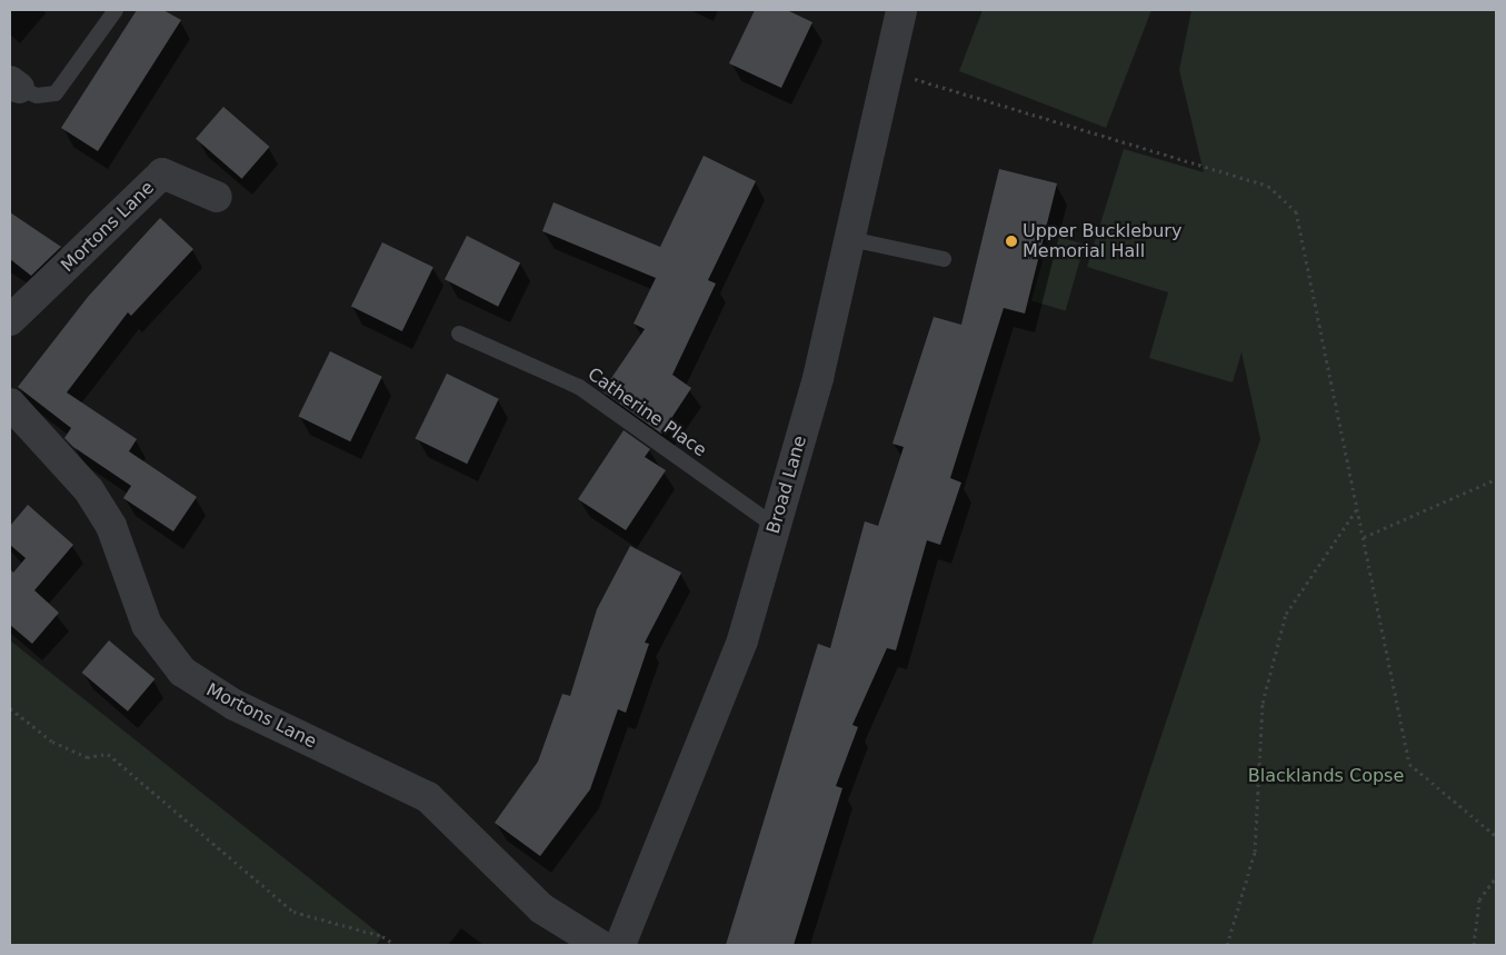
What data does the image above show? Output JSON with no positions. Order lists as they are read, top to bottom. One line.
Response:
{"streets":{"street":["Mortons Lane","Broad Lane"],"lane":["Catherine Place"]},"crossings":[["Catherine Place","Broad Lane"]],"parks":["Blacklands Copse"],"places":["Upper Bucklebury Memorial Hall"]}
